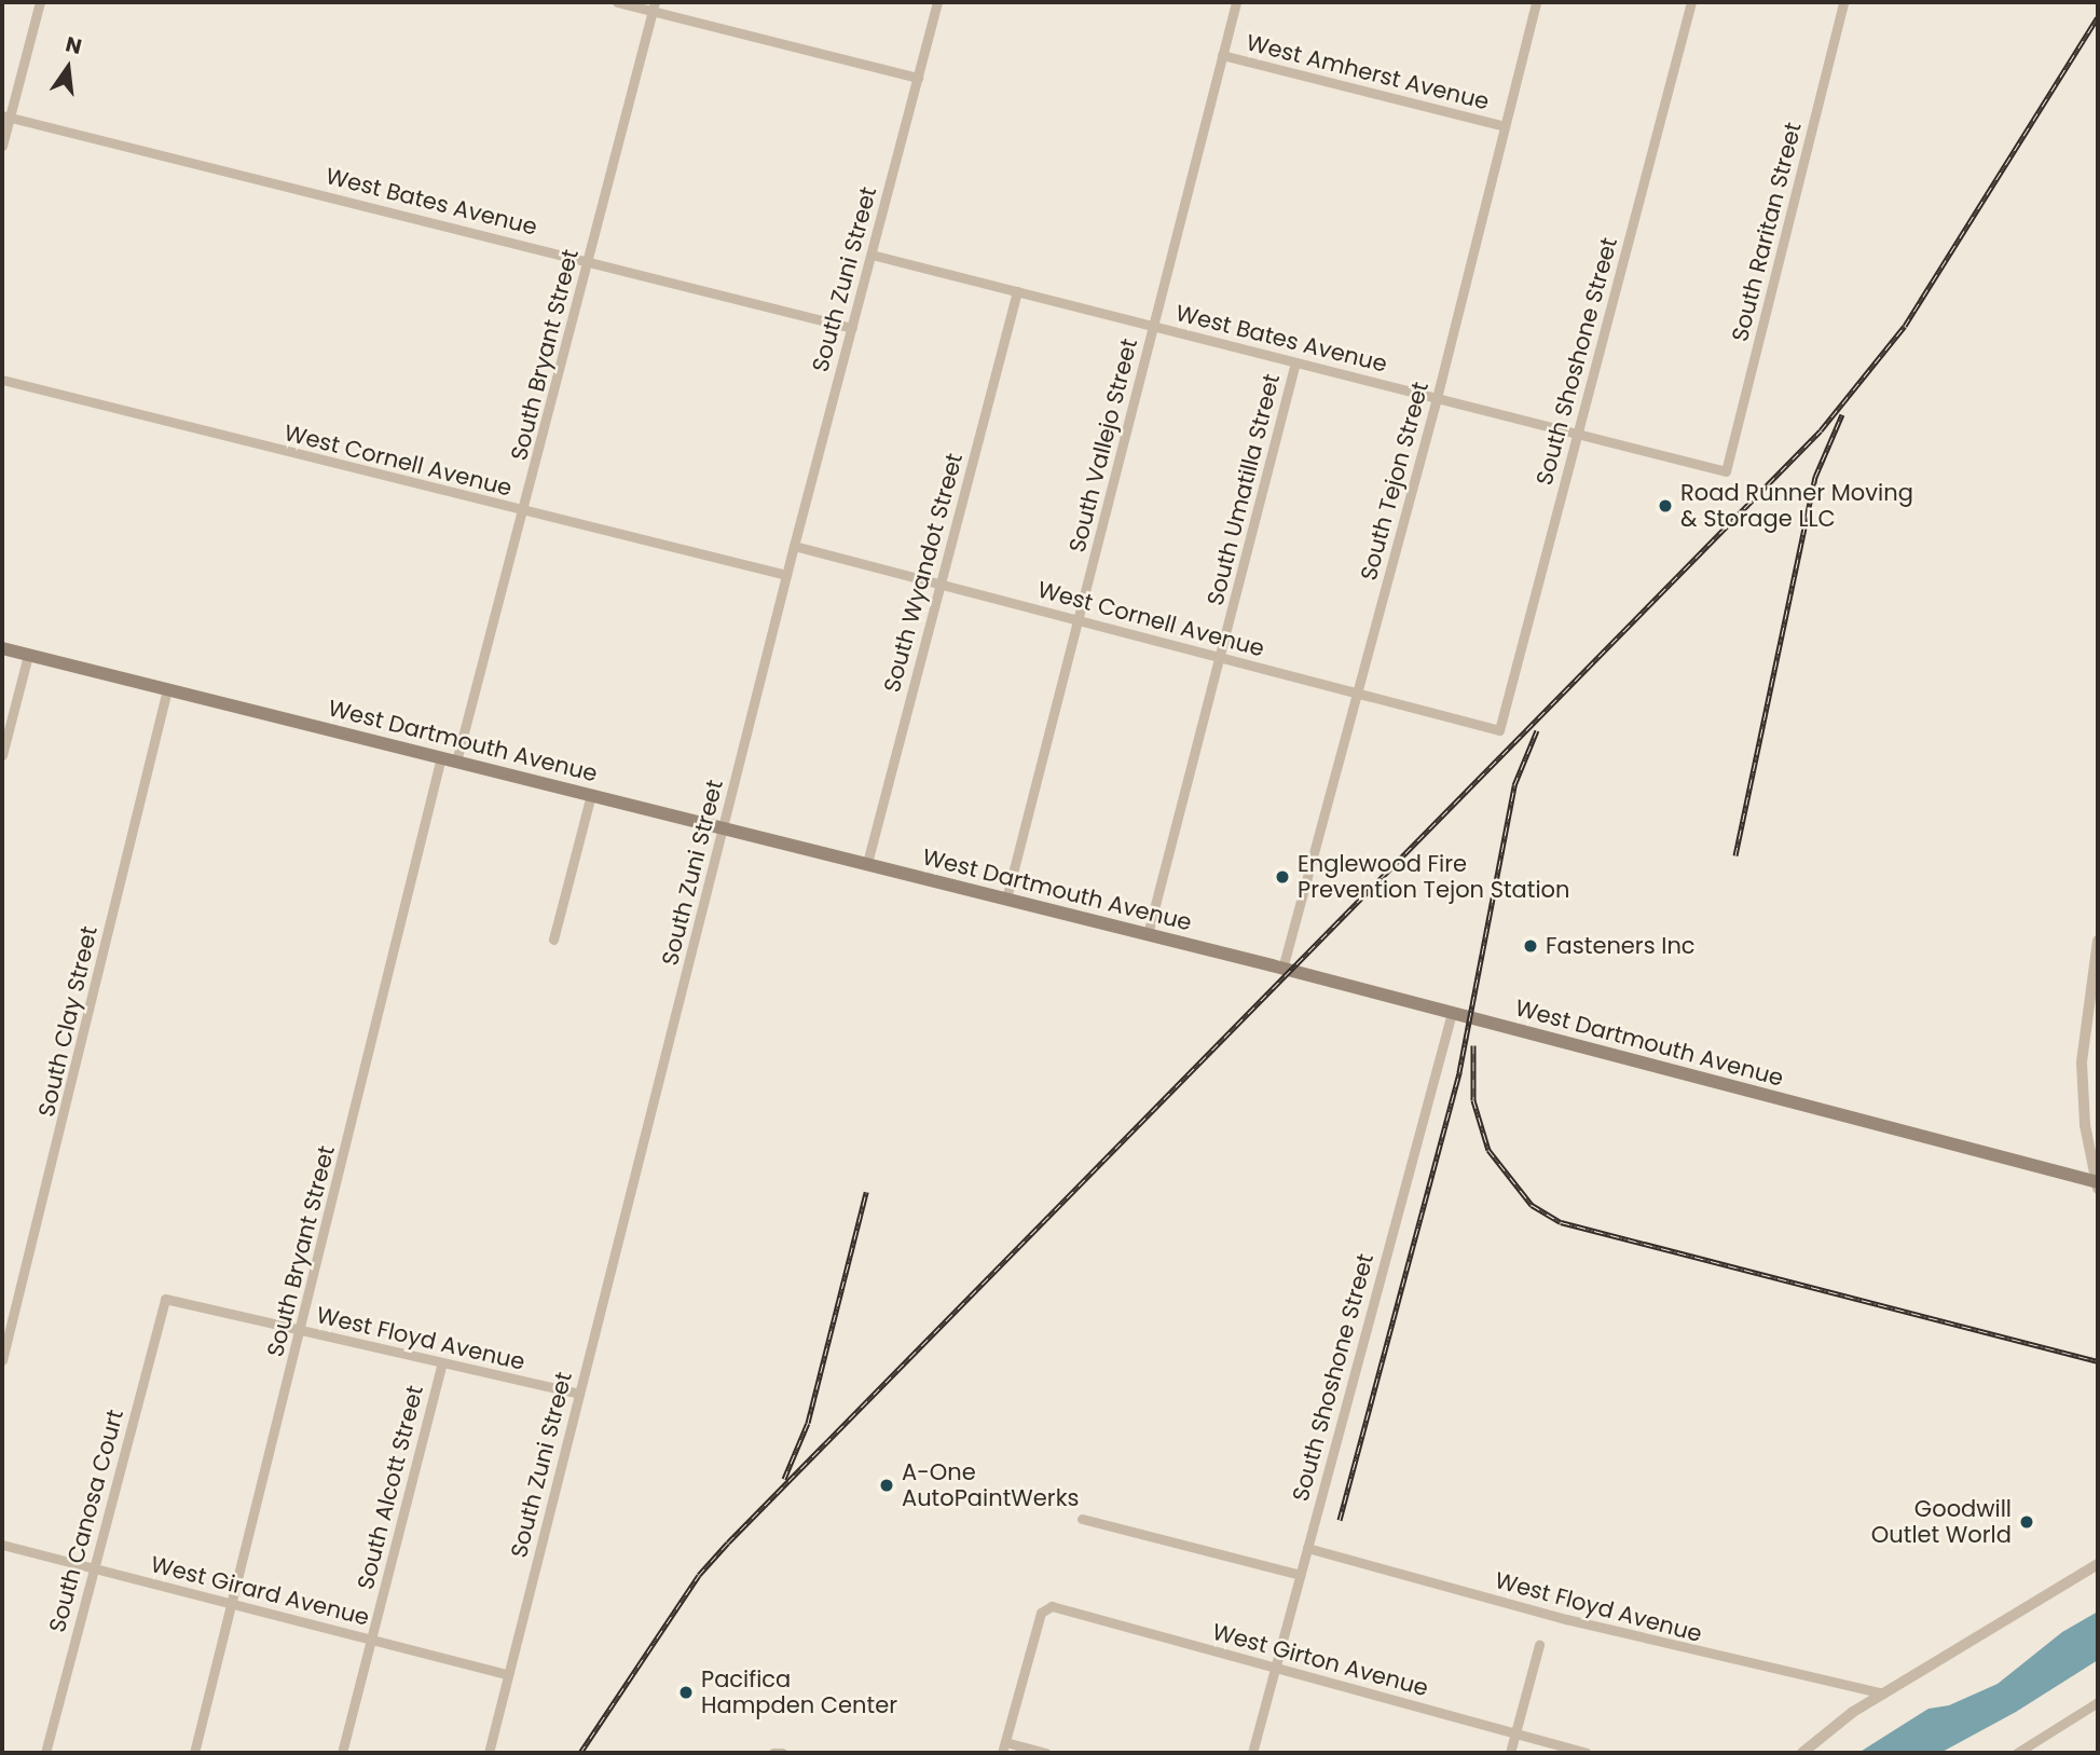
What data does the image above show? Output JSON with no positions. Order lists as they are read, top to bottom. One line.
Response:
{"streets":{"main road":["West Dartmouth Avenue"],"street":["West Amherst Avenue","West Bates Avenue","South Raritan Street","South Zuni Street","South Bryant Street","South Shoshone Street","South Vallejo Street","West Cornell Avenue","South Tejon Street","South Umatilla Street","South Wyandot Street","South Clay Street","West Floyd Avenue","South Alcott Street","South Canosa Court","West Girard Avenue","West Girton Avenue"]},"crossings":[["West Amherst Avenue","South Vallejo Street"],["West Amherst Avenue","South Tejon Street"],["West Bates Avenue","South Raritan Street"],["West Bates Avenue","South Zuni Street"],["West Bates Avenue","South Bryant Street"],["West Bates Avenue","South Shoshone Street"],["West Bates Avenue","South Vallejo Street"],["West Bates Avenue","South Tejon Street"],["West Bates Avenue","South Umatilla Street"],["West Bates Avenue","South Wyandot Street"],["South Zuni Street","West Cornell Avenue"],["South Zuni Street","West Dartmouth Avenue"],["South Zuni Street","West Floyd Avenue"],["South Zuni Street","West Girard Avenue"],["South Bryant Street","West Cornell Avenue"],["South Bryant Street","West Dartmouth Avenue"],["South Bryant Street","West Floyd Avenue"],["South Bryant Street","West Girard Avenue"],["South Shoshone Street","West Cornell Avenue"],["South Shoshone Street","West Dartmouth Avenue"],["South Shoshone Street","West Floyd Avenue"],["South Shoshone Street","West Girton Avenue"],["South Vallejo Street","West Cornell Avenue"],["South Vallejo Street","West Dartmouth Avenue"],["West Cornell Avenue","South Tejon Street"],["West Cornell Avenue","South Umatilla Street"],["West Cornell Avenue","South Wyandot Street"],["South Tejon Street","West Dartmouth Avenue"],["South Umatilla Street","West Dartmouth Avenue"],["South Wyandot Street","West Dartmouth Avenue"],["West Dartmouth Avenue","South Clay Street"],["West Floyd Avenue","South Alcott Street"],["West Floyd Avenue","South Canosa Court"],["South Alcott Street","West Girard Avenue"],["South Canosa Court","West Girard Avenue"]],"places":["Road Runner Moving & Storage LLC","Englewood Fire Prevention Tejon Station","Fasteners Inc","A-One AutoPaintWerks","Goodwill Outlet World","Pacifica Hampden Center"],"north":"top"}
